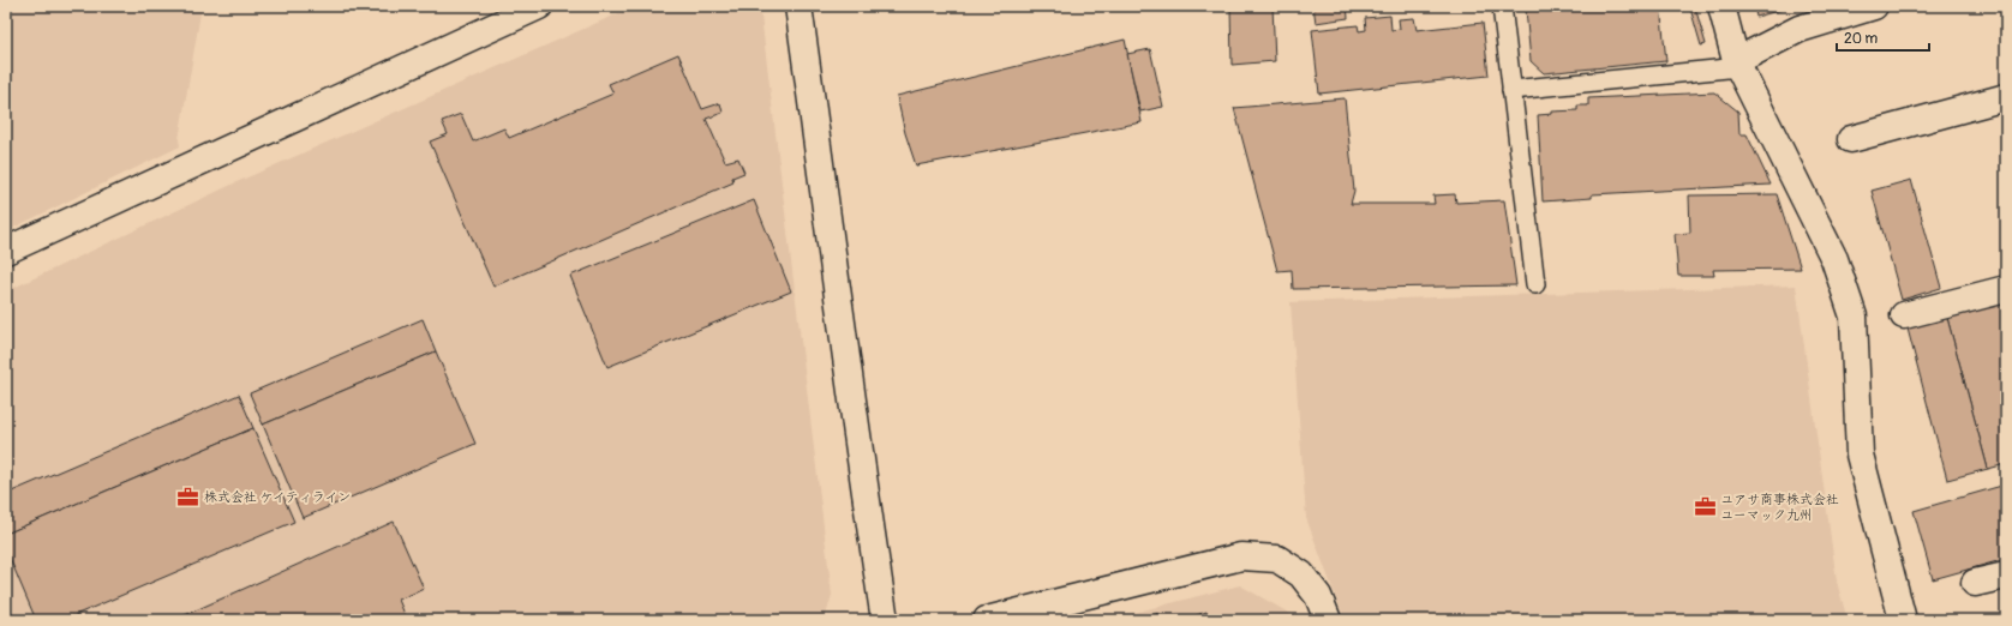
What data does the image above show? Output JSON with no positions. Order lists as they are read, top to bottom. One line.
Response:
{"places":{"office":["株式会社 ケイティライン","ユアサ商事株式会社 ユーマック九州"]},"scale_bar":"20 m"}
